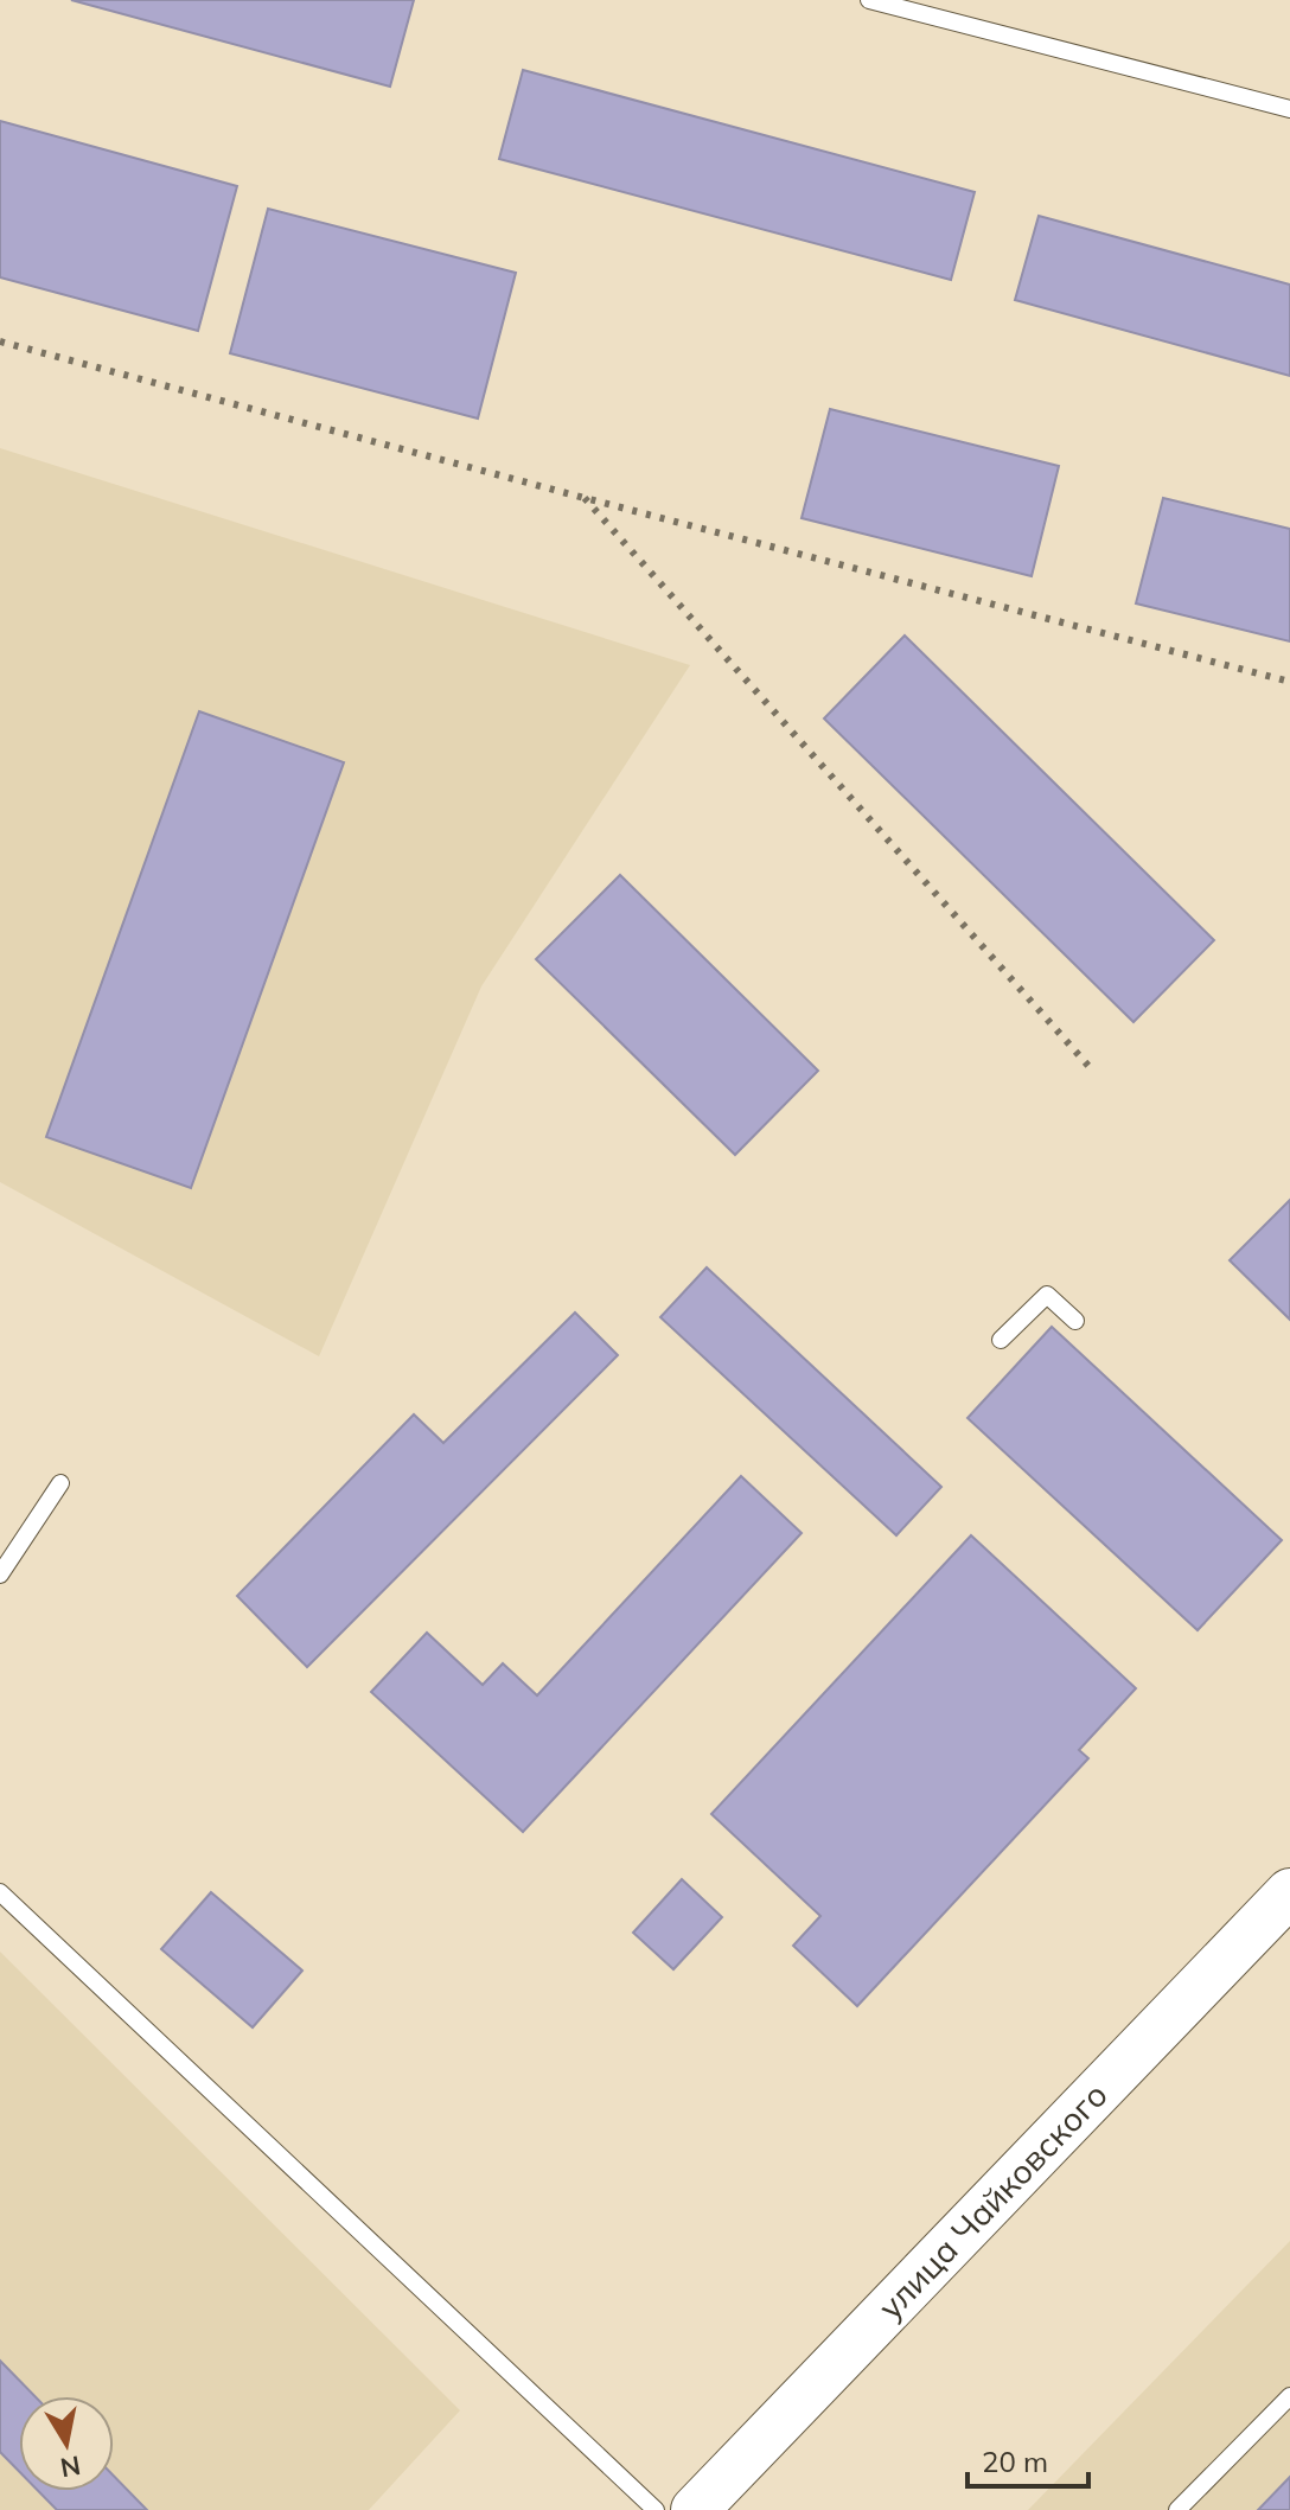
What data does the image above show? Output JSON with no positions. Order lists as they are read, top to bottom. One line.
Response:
{"streets":{"main road":["улица Чайковского"]},"scale_bar":"20 m","north":"bottom"}
